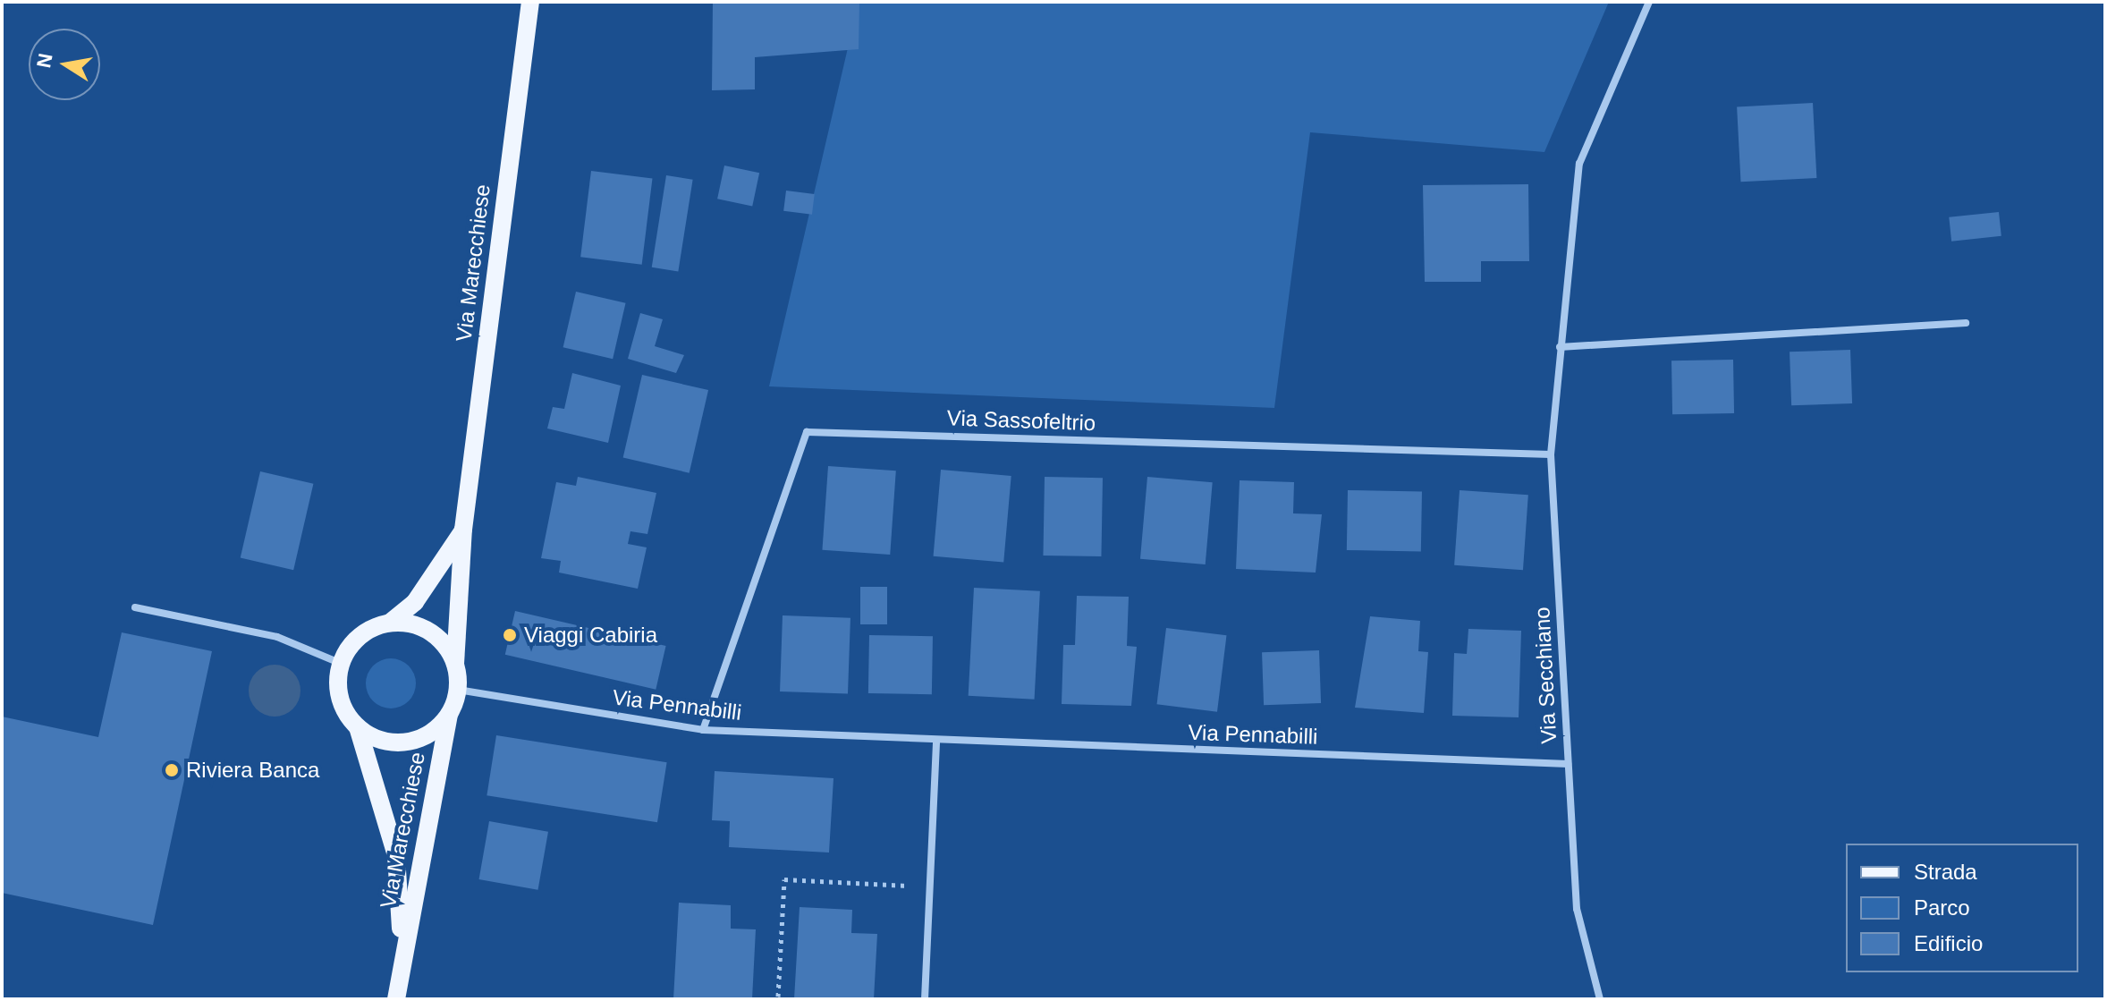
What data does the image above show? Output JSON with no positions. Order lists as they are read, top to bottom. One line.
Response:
{"streets":{"main road":["Via Marecchiese"],"street":["Via Sassofeltrio","Via Secchiano","Via Pennabilli"]},"crossings":[["Via Marecchiese","Via Pennabilli"],["Via Sassofeltrio","Via Secchiano"],["Via Sassofeltrio","Via Pennabilli"],["Via Secchiano","Via Pennabilli"]],"places":["Viaggi Cabiria","Riviera Banca"],"legend":["Strada","Parco","Edificio"],"north":"left"}
